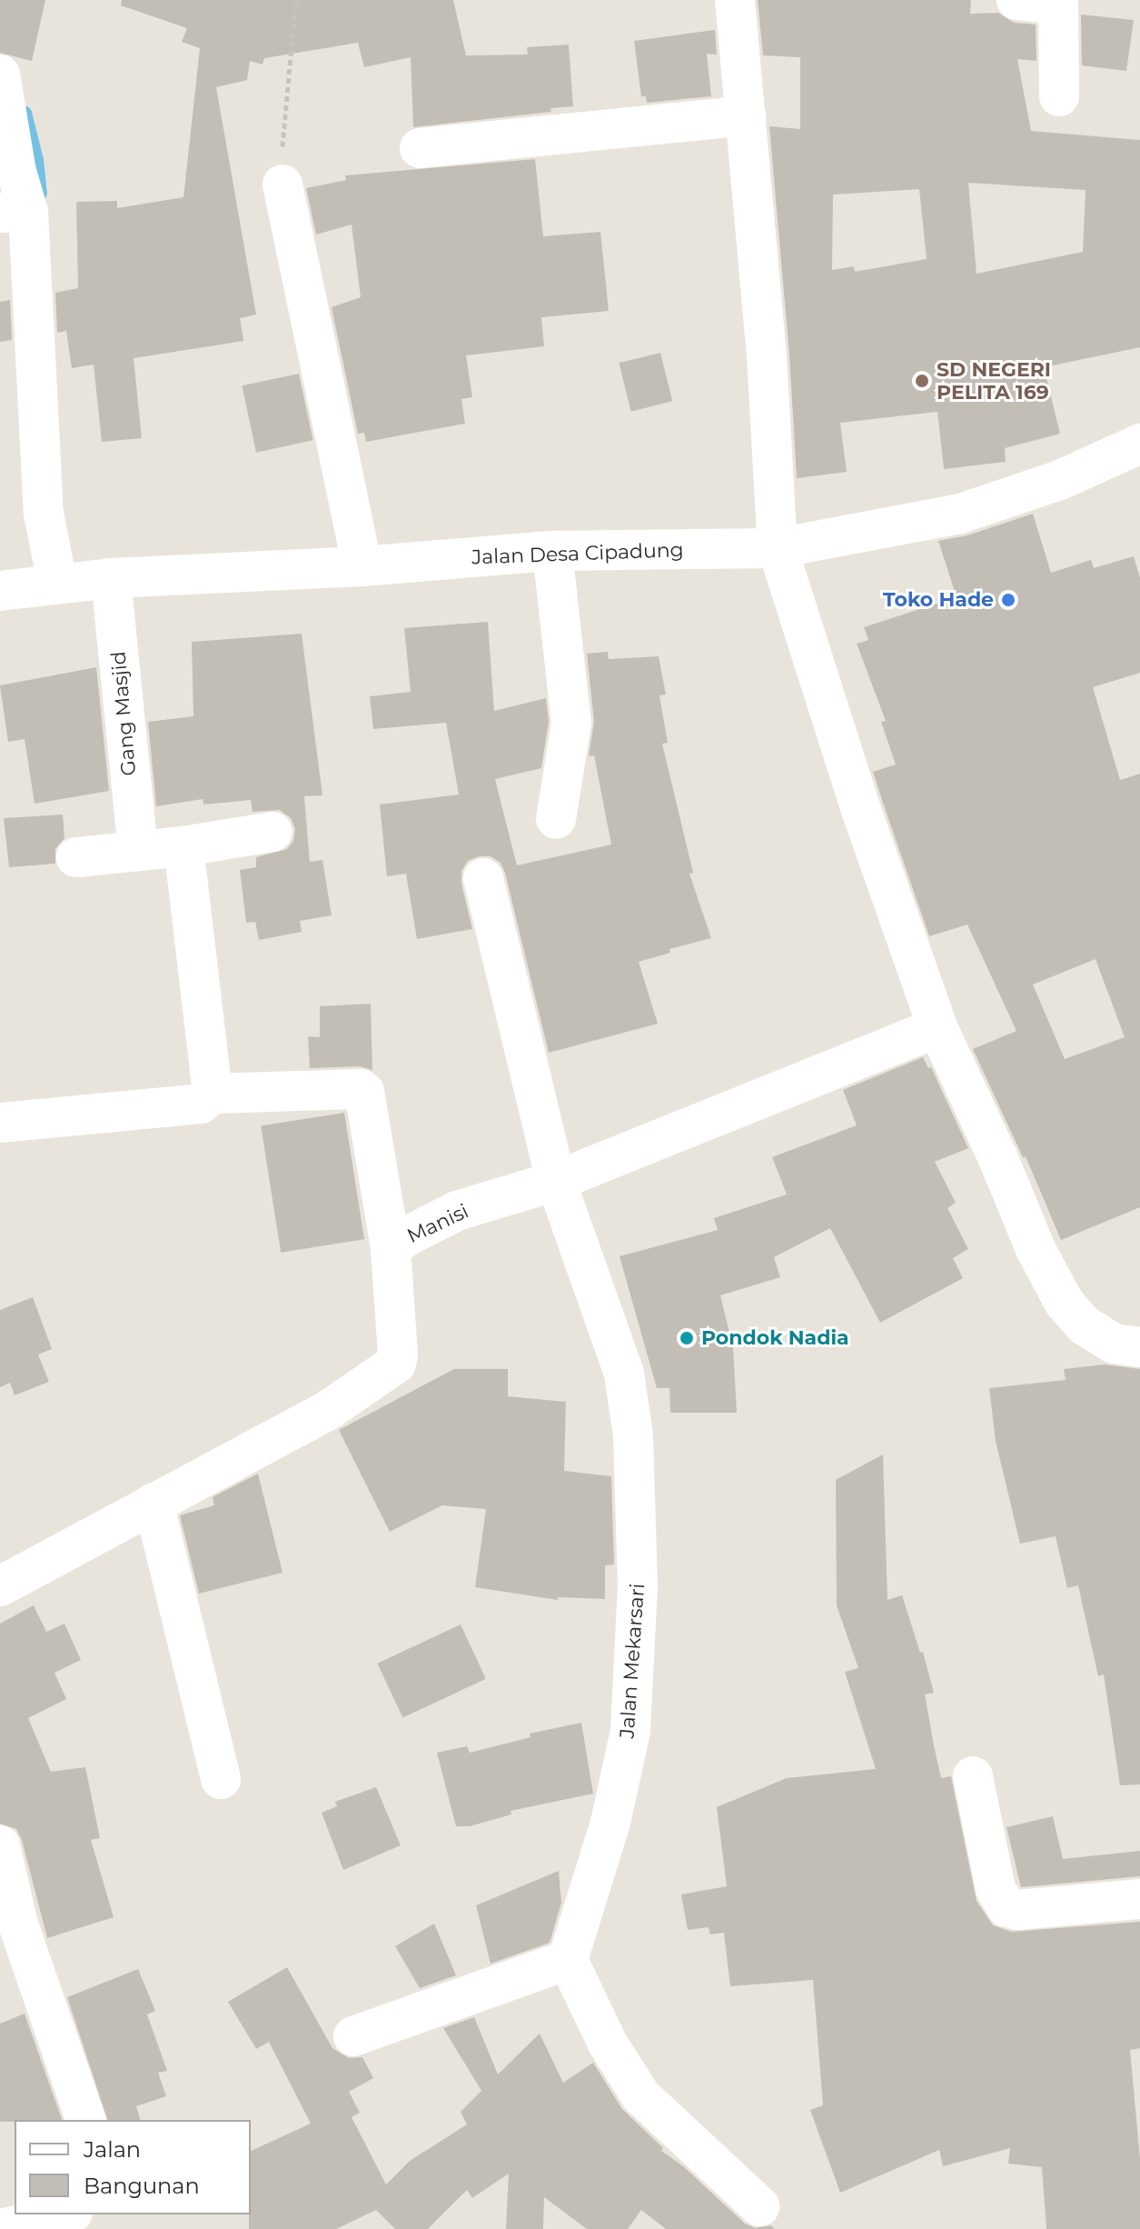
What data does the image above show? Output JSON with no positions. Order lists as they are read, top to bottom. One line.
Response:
{"streets":{"street":["Jalan Desa Cipadung","Gang Masjid","Manisi","Jalan Mekarsari"]},"crossings":[["Jalan Desa Cipadung","Gang Masjid"],["Manisi","Jalan Mekarsari"]],"places":["SD NEGERI PELITA 169","Toko Hade","Pondok Nadia"],"legend":["Jalan","Bangunan"]}
